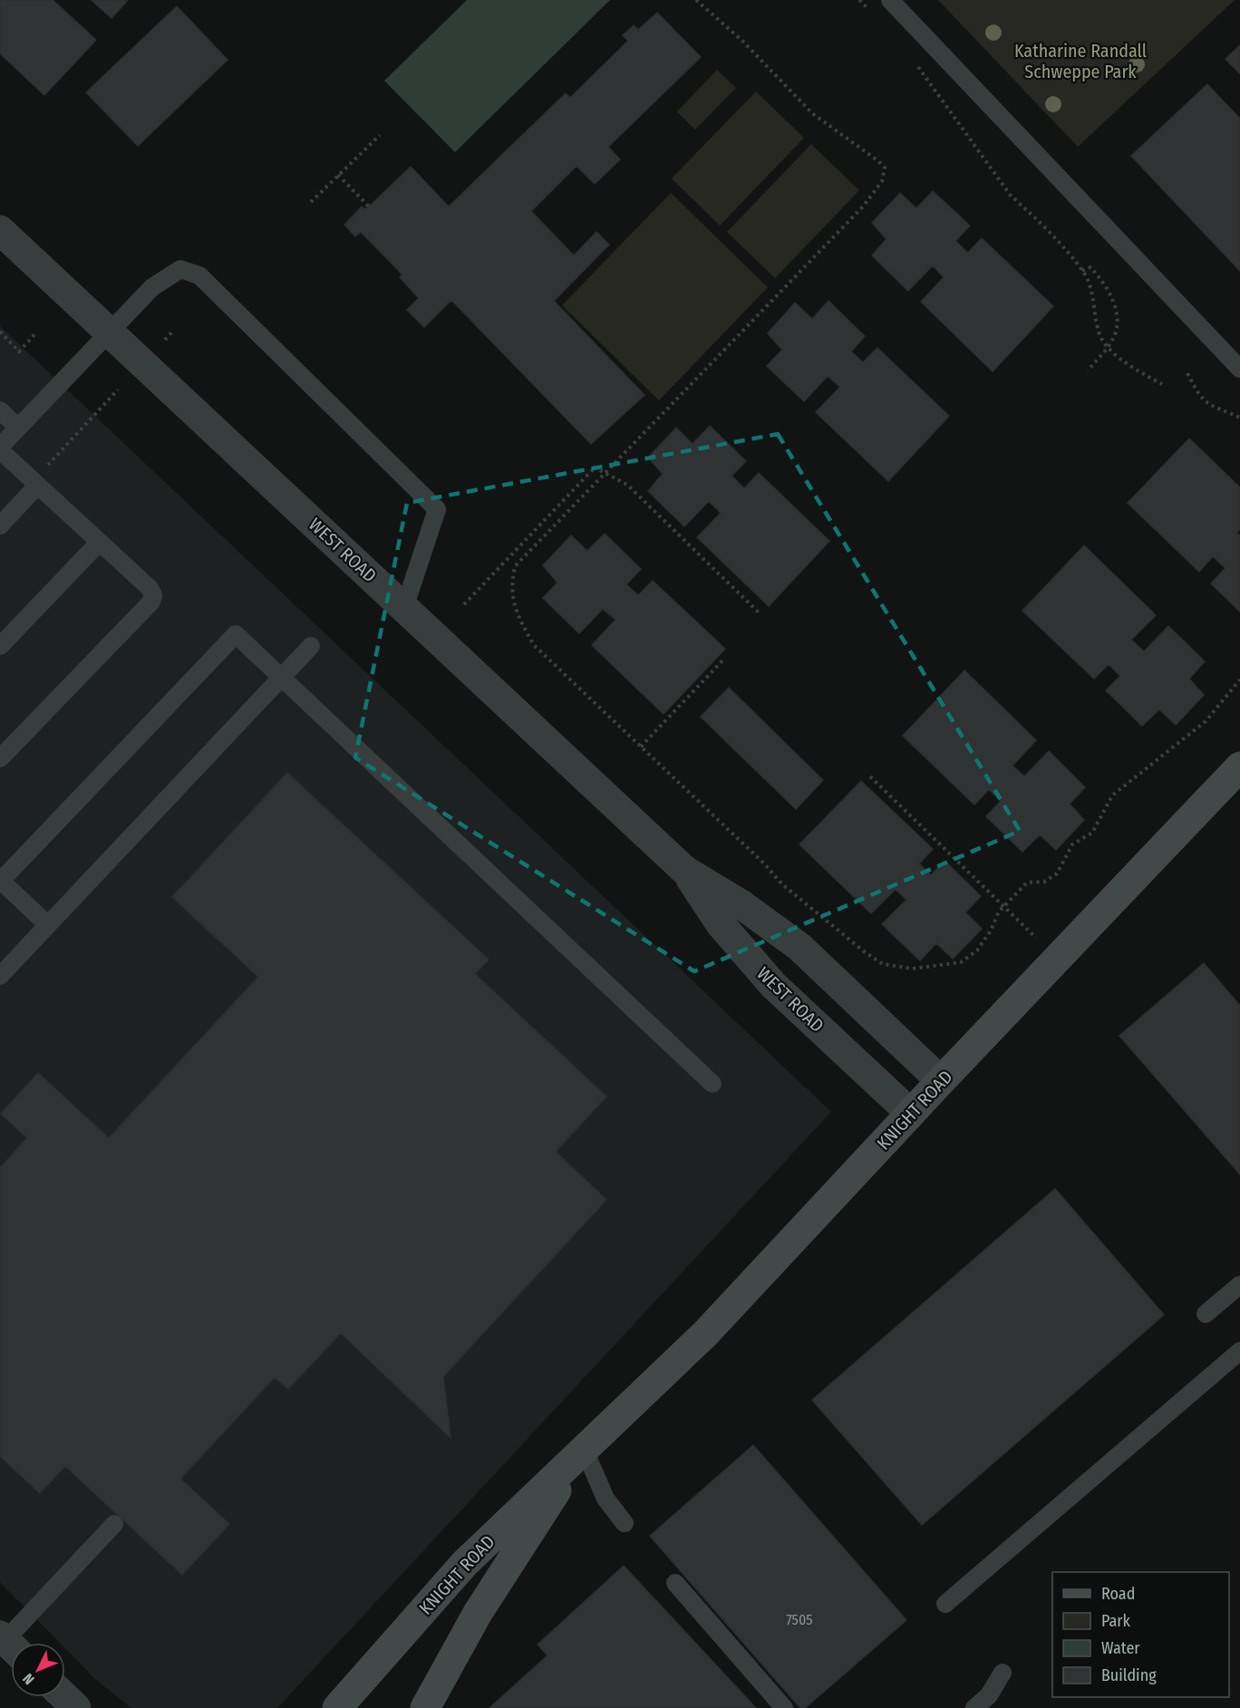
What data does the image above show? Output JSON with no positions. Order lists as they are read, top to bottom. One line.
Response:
{"streets":{"street":["WEST ROAD","KNIGHT ROAD"]},"crossings":[["WEST ROAD","KNIGHT ROAD"]],"parks":["Katharine Randall Schweppe Park"],"house_numbers":["7505"],"legend":["Road","Park","Water","Building"],"north":"bottom left"}
